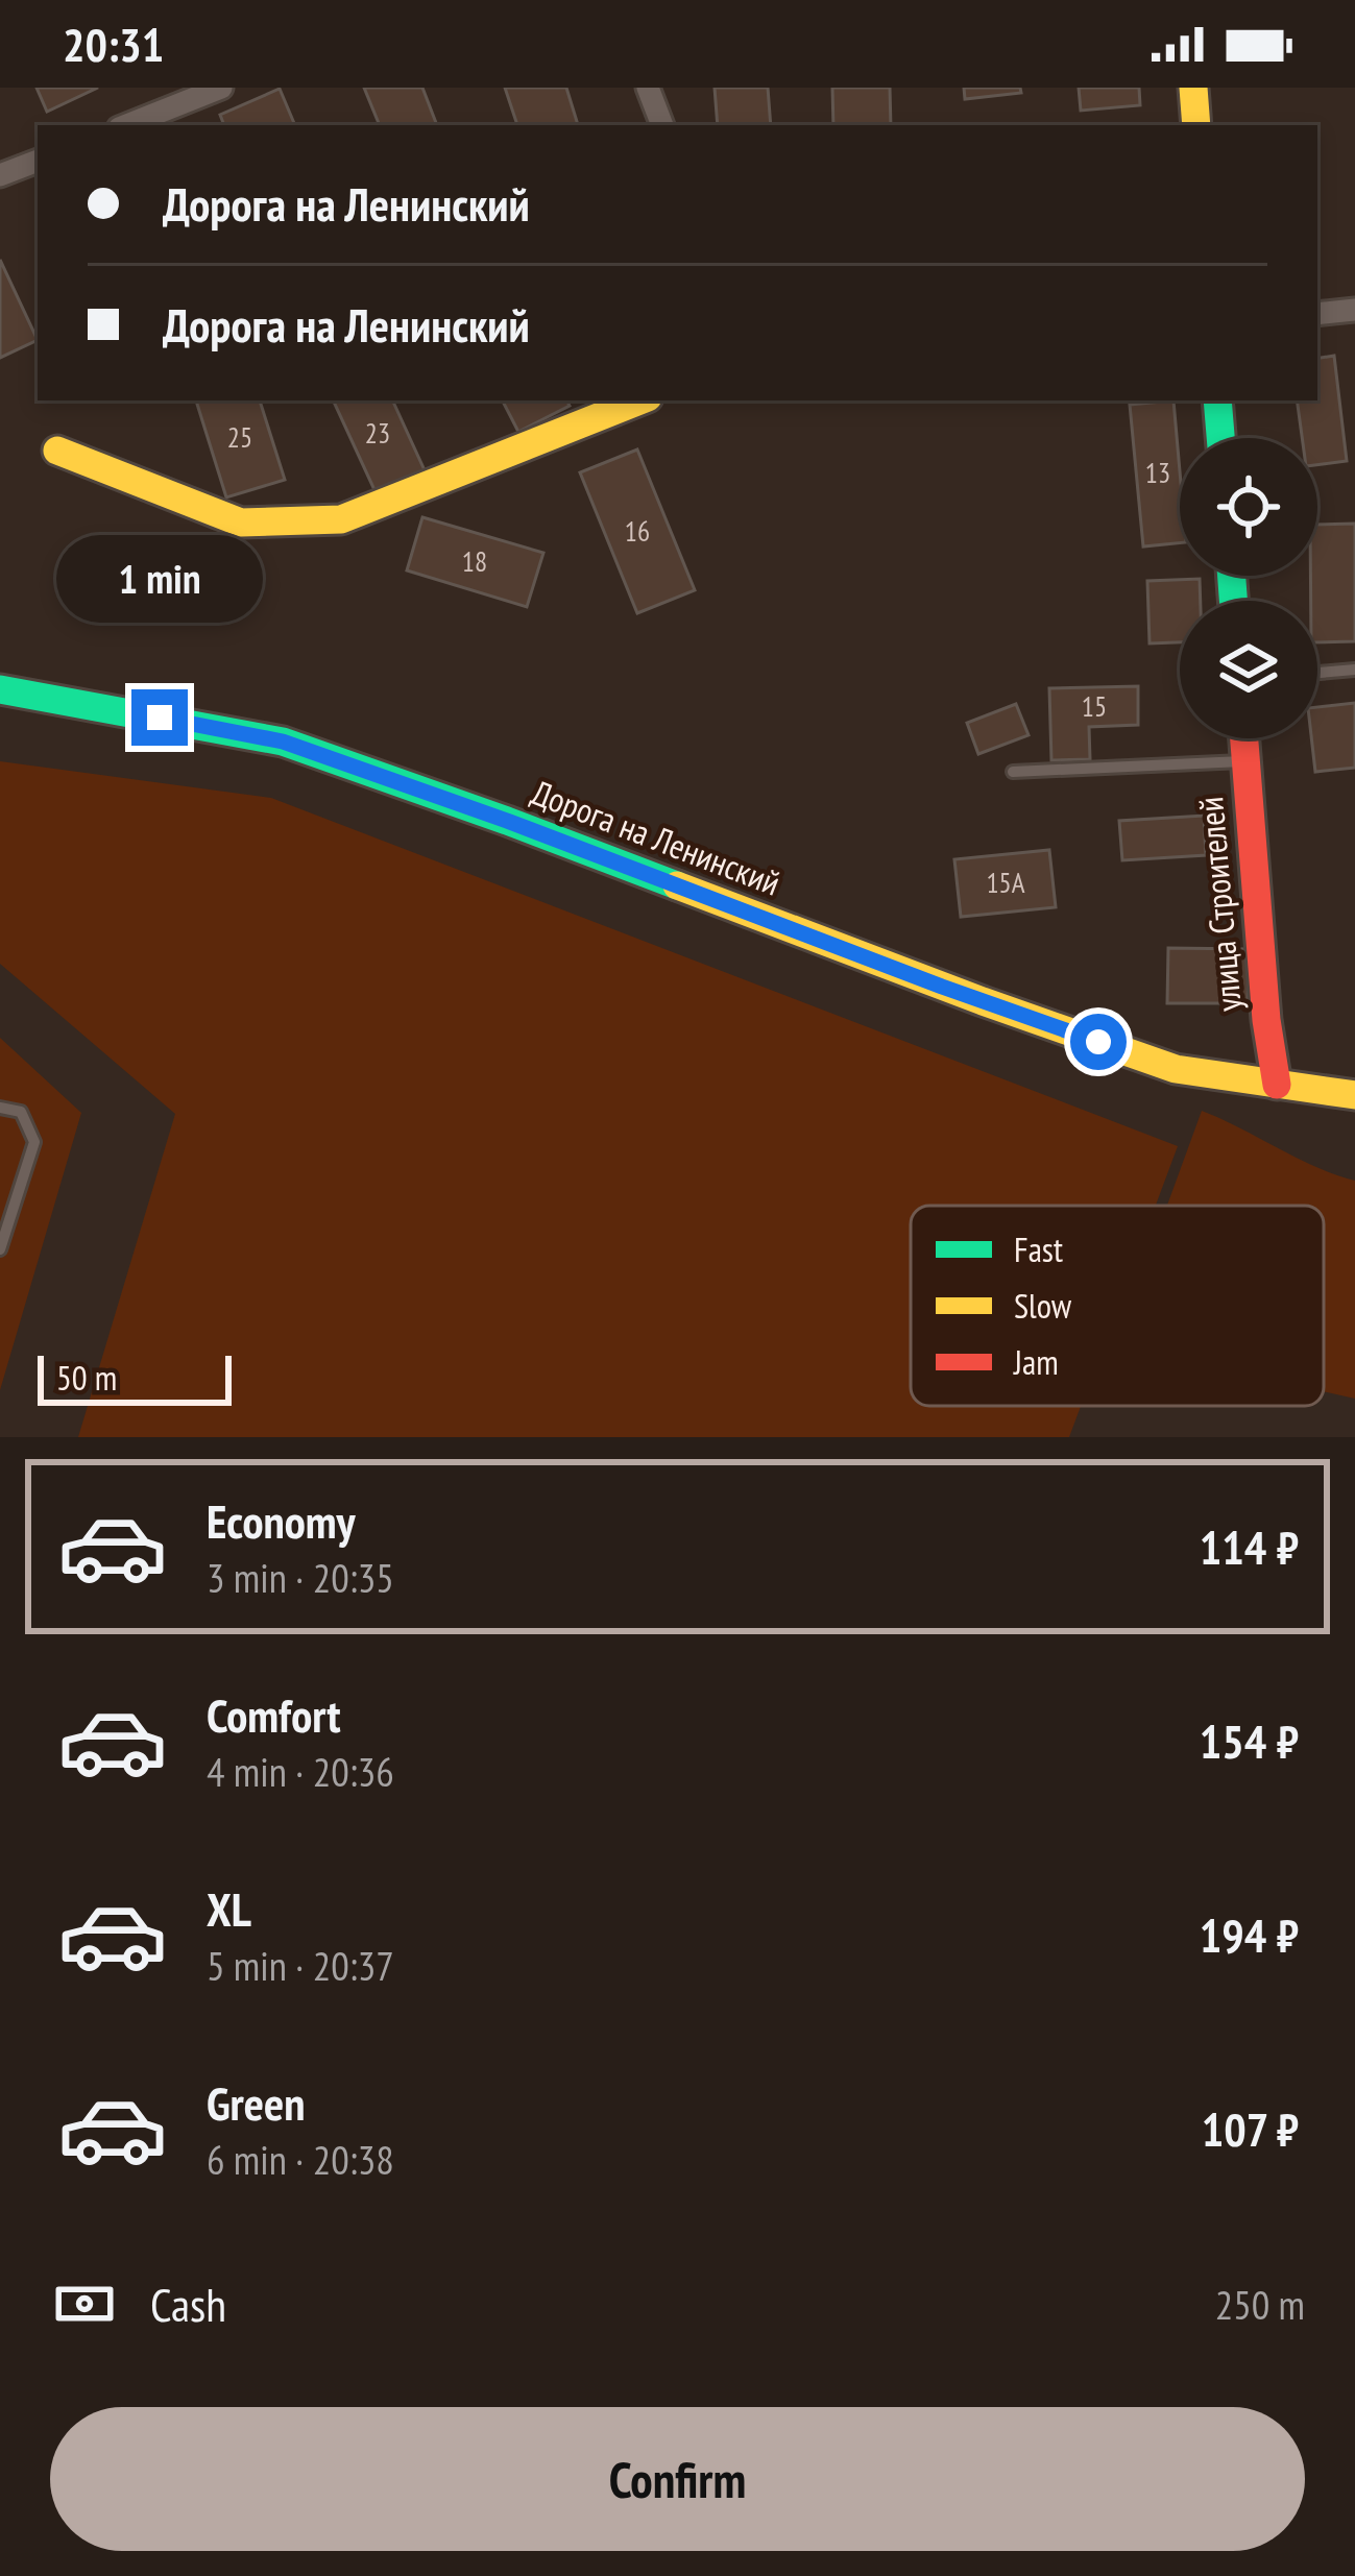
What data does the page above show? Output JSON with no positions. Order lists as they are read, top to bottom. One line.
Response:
{"streets":{"street":["Дорога на Ленинский","улица Строителей"]},"crossings":[["Дорога на Ленинский","улица Строителей"]],"house_numbers":["23","25","13","16","18","15","15А"],"legend":["Fast","Slow","Jam"],"scale_bar":"50 m","page":{"status":"20:31","banner":["Дорога на Ленинский","Дорога на Ленинский"],"bubble":"1 min","scale":"50 m","list":[{"name":"Economy","note":"3 min · 20:35","value":"114 ₽"},{"name":"Comfort","note":"4 min · 20:36","value":"154 ₽"},{"name":"XL","note":"5 min · 20:37","value":"194 ₽"},{"name":"Green","note":"6 min · 20:38","value":"107 ₽"}],"pay":["Cash","250 m"],"buttons":"Confirm"}}
